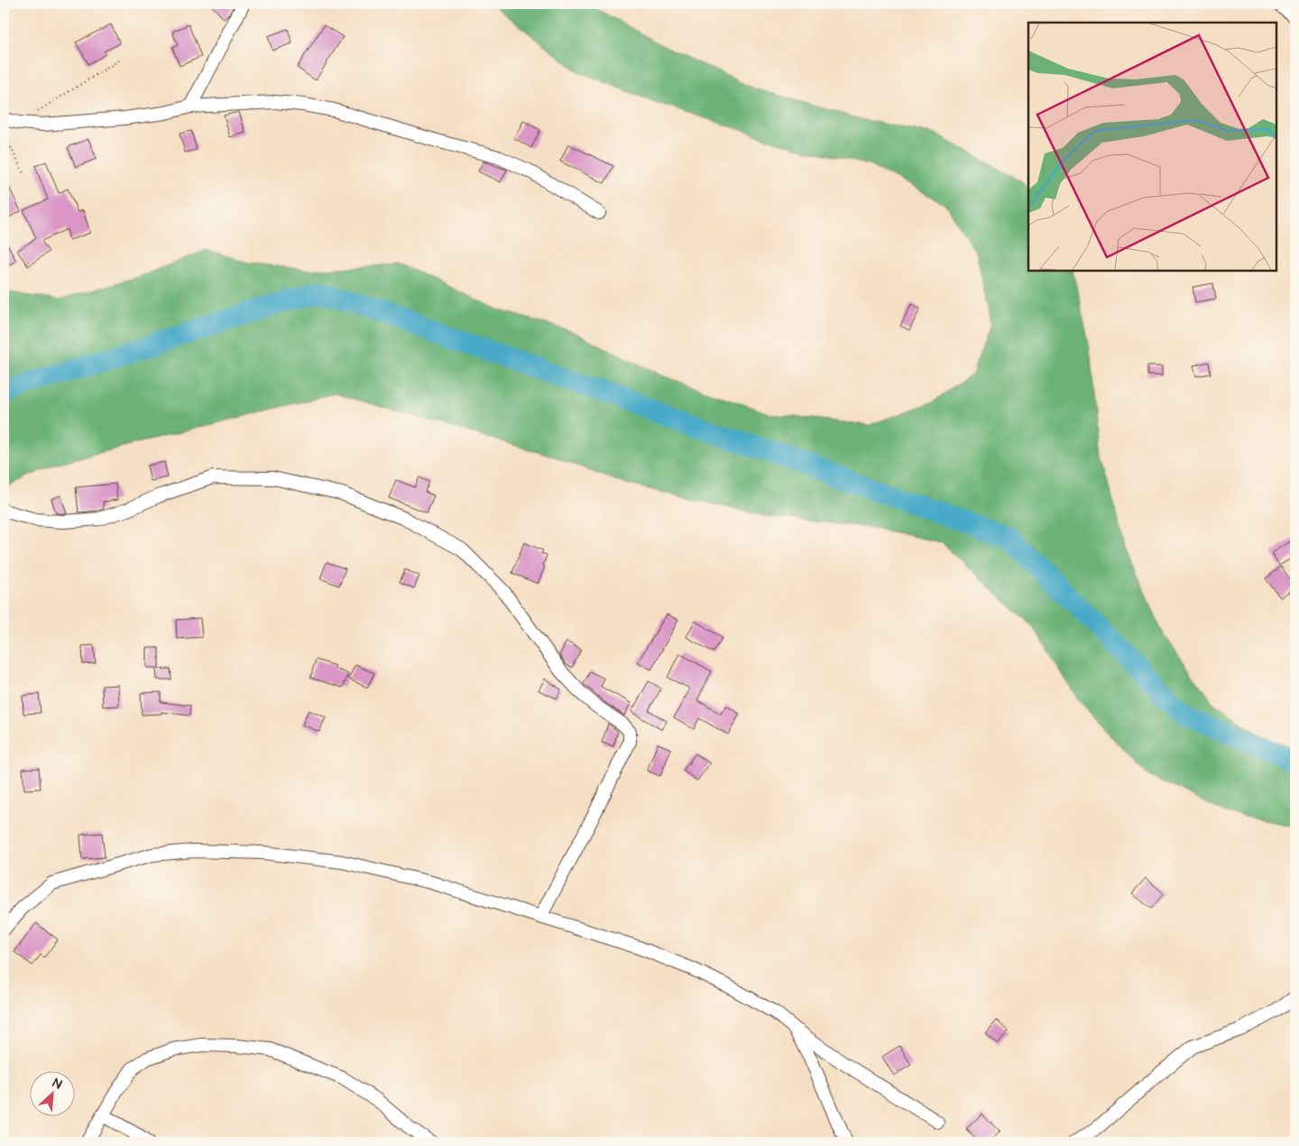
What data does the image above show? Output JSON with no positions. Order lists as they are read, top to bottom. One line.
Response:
{"north":"top right"}
